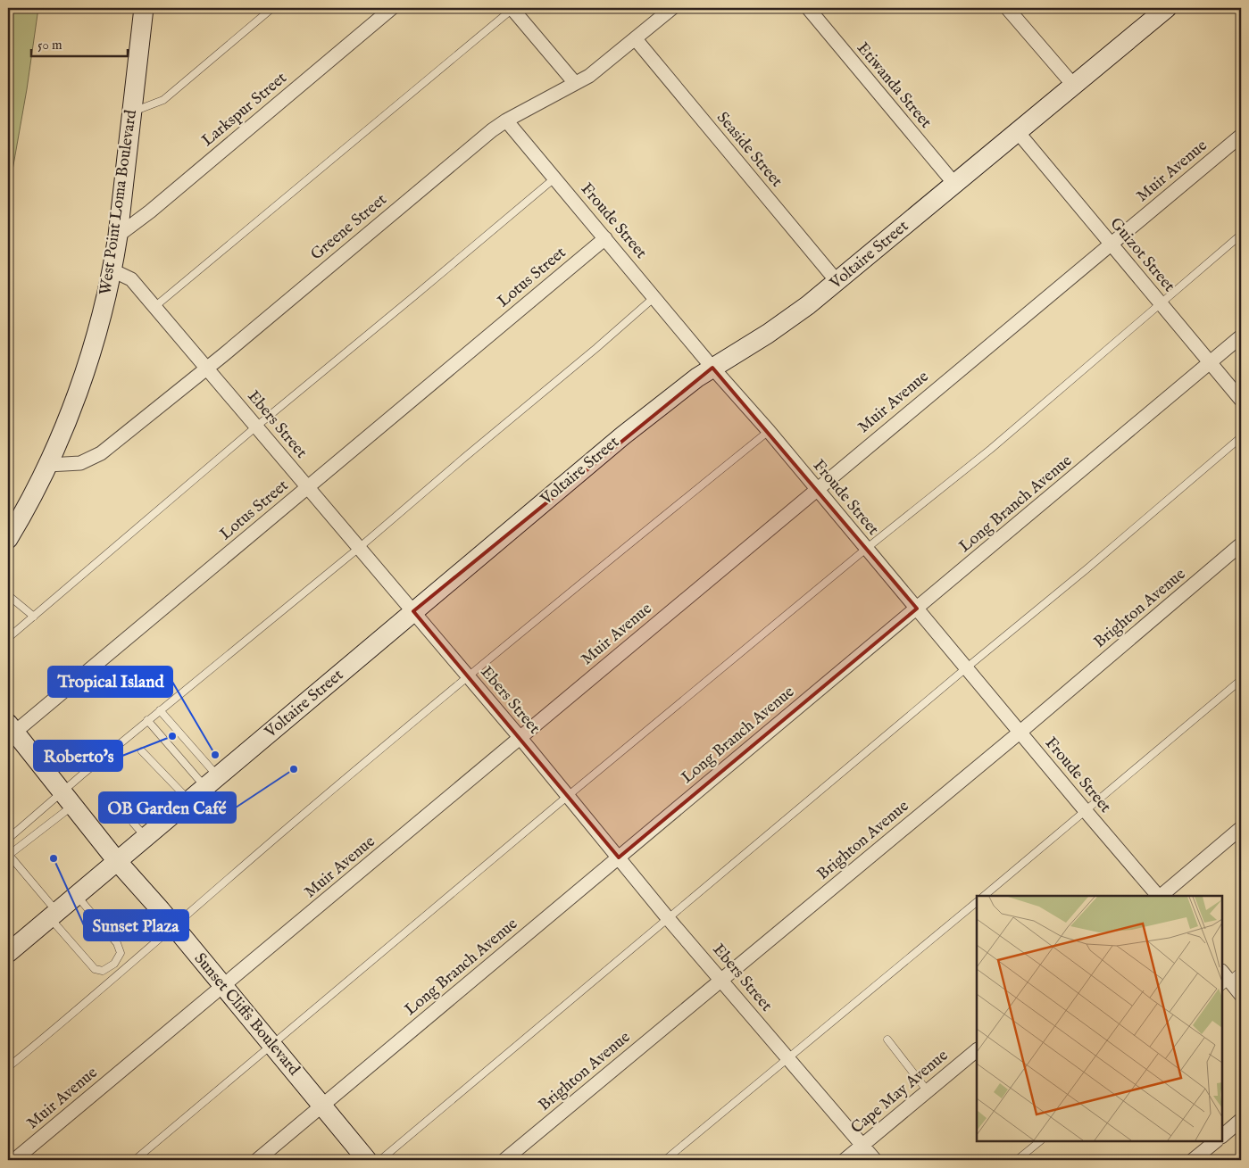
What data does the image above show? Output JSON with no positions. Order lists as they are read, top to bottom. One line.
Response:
{"streets":{"main road":["West Point Loma Boulevard","Voltaire Street","Sunset Cliffs Boulevard"],"street":["Etiwanda Street","Larkspur Street","Seaside Street","Muir Avenue","Froude Street","Greene Street","Guizot Street","Lotus Street","Ebers Street","Long Branch Avenue","Brighton Avenue","Cape May Avenue"]},"crossings":[["Etiwanda Street","Voltaire Street"],["Larkspur Street","West Point Loma Boulevard"],["Seaside Street","Greene Street"],["Seaside Street","Voltaire Street"],["Muir Avenue","Froude Street"],["Muir Avenue","Guizot Street"],["Muir Avenue","Ebers Street"],["Muir Avenue","Sunset Cliffs Boulevard"],["West Point Loma Boulevard","Greene Street"],["West Point Loma Boulevard","Ebers Street"],["Froude Street","Greene Street"],["Froude Street","Voltaire Street"],["Froude Street","Lotus Street"],["Froude Street","Long Branch Avenue"],["Froude Street","Brighton Avenue"],["Greene Street","Ebers Street"],["Voltaire Street","Guizot Street"],["Voltaire Street","Ebers Street"],["Voltaire Street","Sunset Cliffs Boulevard"],["Guizot Street","Long Branch Avenue"],["Lotus Street","Ebers Street"],["Lotus Street","Sunset Cliffs Boulevard"],["Ebers Street","Long Branch Avenue"],["Ebers Street","Brighton Avenue"],["Ebers Street","Cape May Avenue"],["Long Branch Avenue","Sunset Cliffs Boulevard"]],"places":["Roberto's","Tropical Island","OB Garden Café","Sunset Plaza"],"scale_bar":"50 m"}
